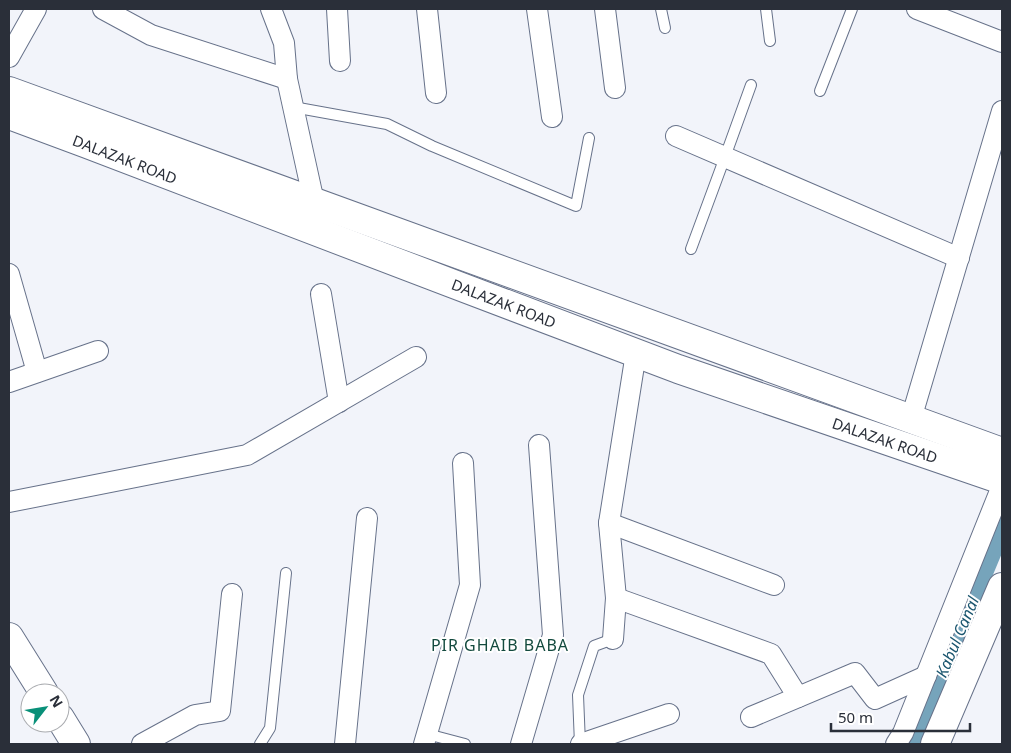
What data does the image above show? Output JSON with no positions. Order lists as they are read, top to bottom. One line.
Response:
{"streets":{"main road":["DALAZAK ROAD"]},"districts":["PIR GHAIB BABA"],"water":["Kabul Canal"],"scale_bar":"50 m","north":"top right"}
